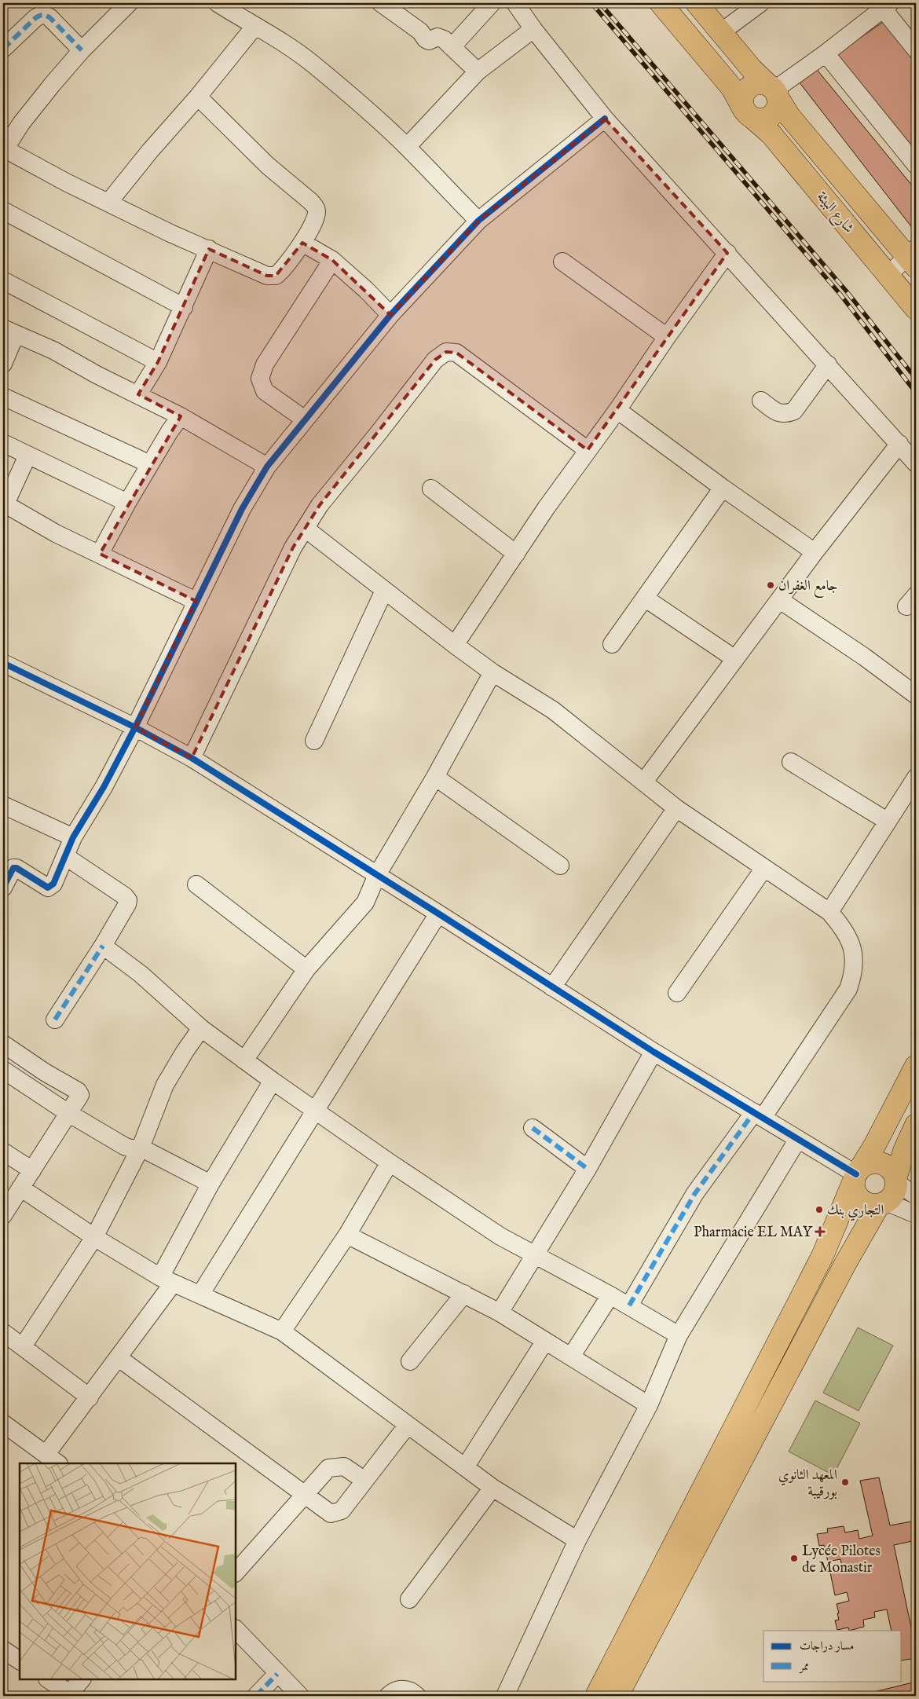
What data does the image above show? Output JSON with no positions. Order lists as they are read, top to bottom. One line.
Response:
{"streets":{"main road":["شارع البيئة"]},"places":{"other":["جامع الغفران","التجاري بنك","المعهد الثانوي بورقيبة","Lycée Pilotes de Monastir"],"health":["Pharmacie EL MAY"]},"legend":["مسار دراجات","ممر"]}
